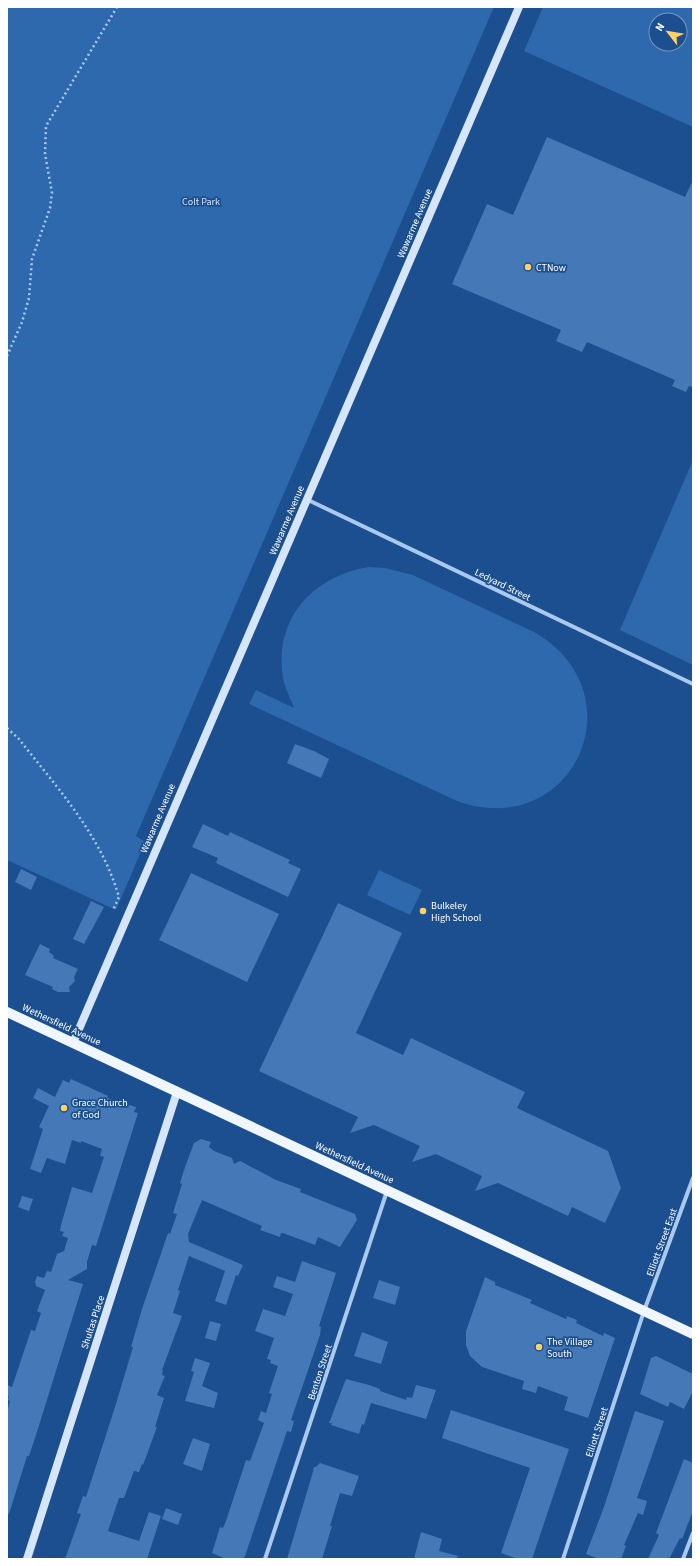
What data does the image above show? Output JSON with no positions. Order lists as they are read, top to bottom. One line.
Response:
{"streets":{"main road":["Wethersfield Avenue"],"street":["Wawarme Avenue","Ledyard Street","Elliott Street East","Shultas Place","Benton Street","Elliott Street"]},"crossings":[["Wawarme Avenue","Ledyard Street"],["Wawarme Avenue","Wethersfield Avenue"],["Wethersfield Avenue","Elliott Street East"],["Wethersfield Avenue","Shultas Place"],["Wethersfield Avenue","Benton Street"],["Wethersfield Avenue","Elliott Street"],["Elliott Street East","Elliott Street"]],"parks":["Colt Park"],"places":["CTNow","Bulkeley High School","Grace Church of God","The Village South"],"north":"top left"}
